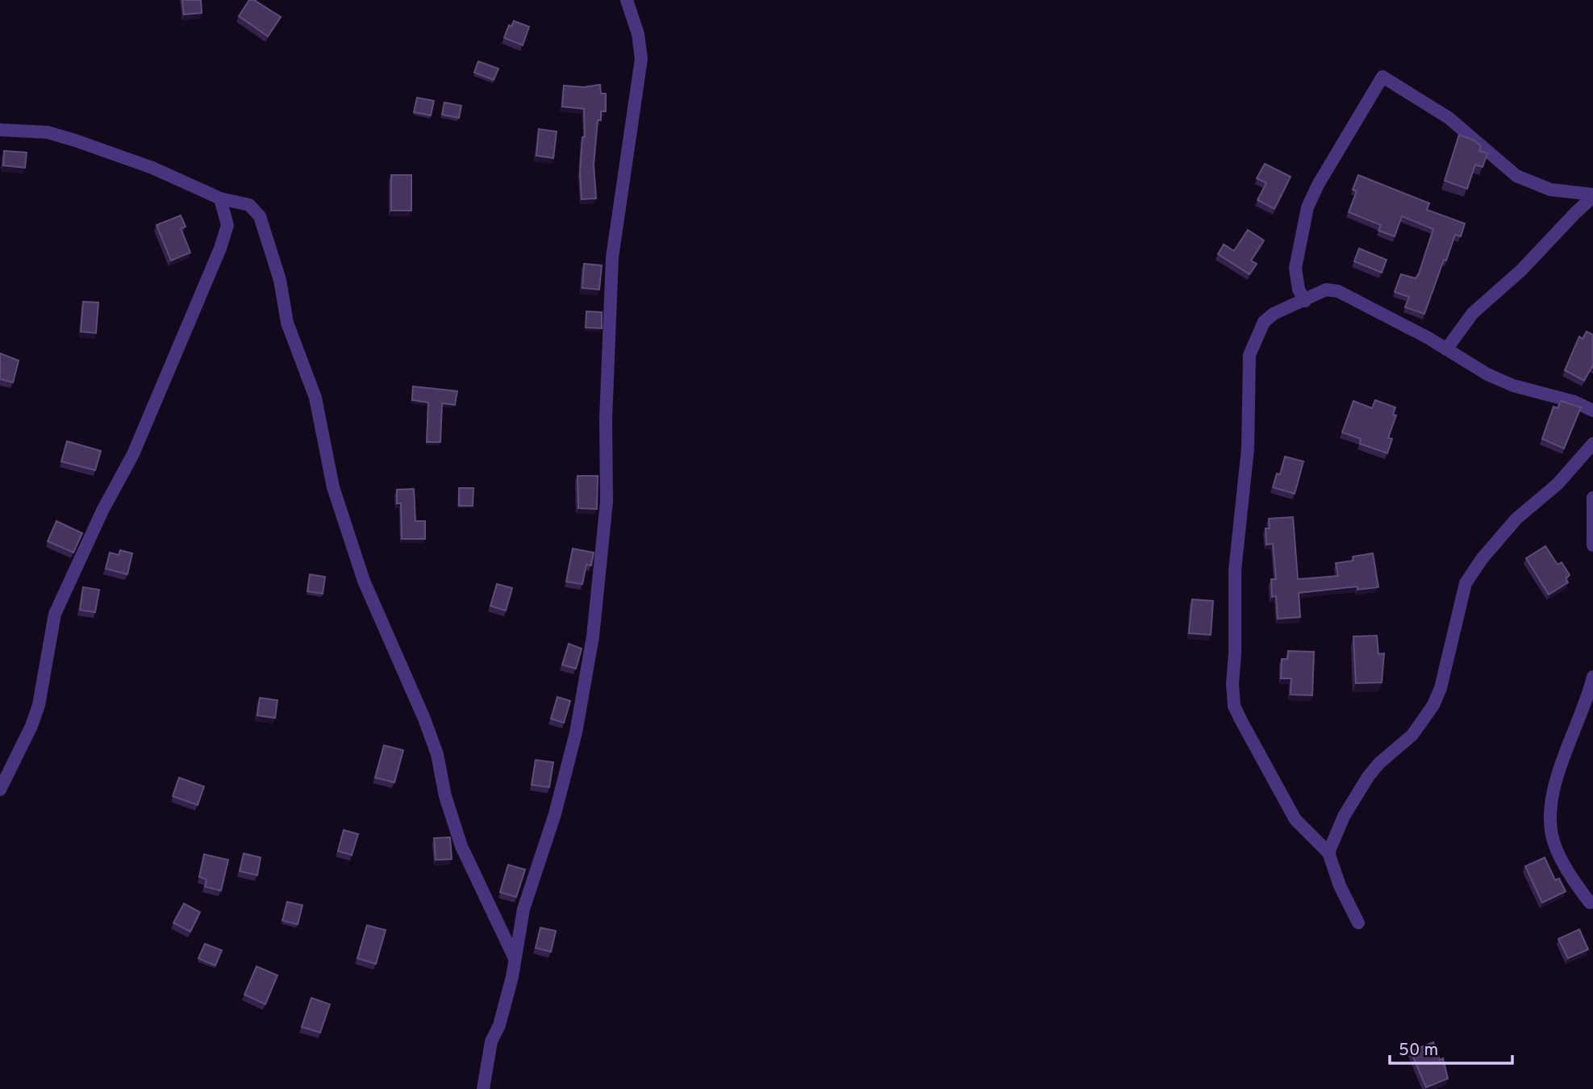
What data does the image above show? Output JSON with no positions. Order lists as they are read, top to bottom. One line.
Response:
{"scale_bar":"50 m"}
